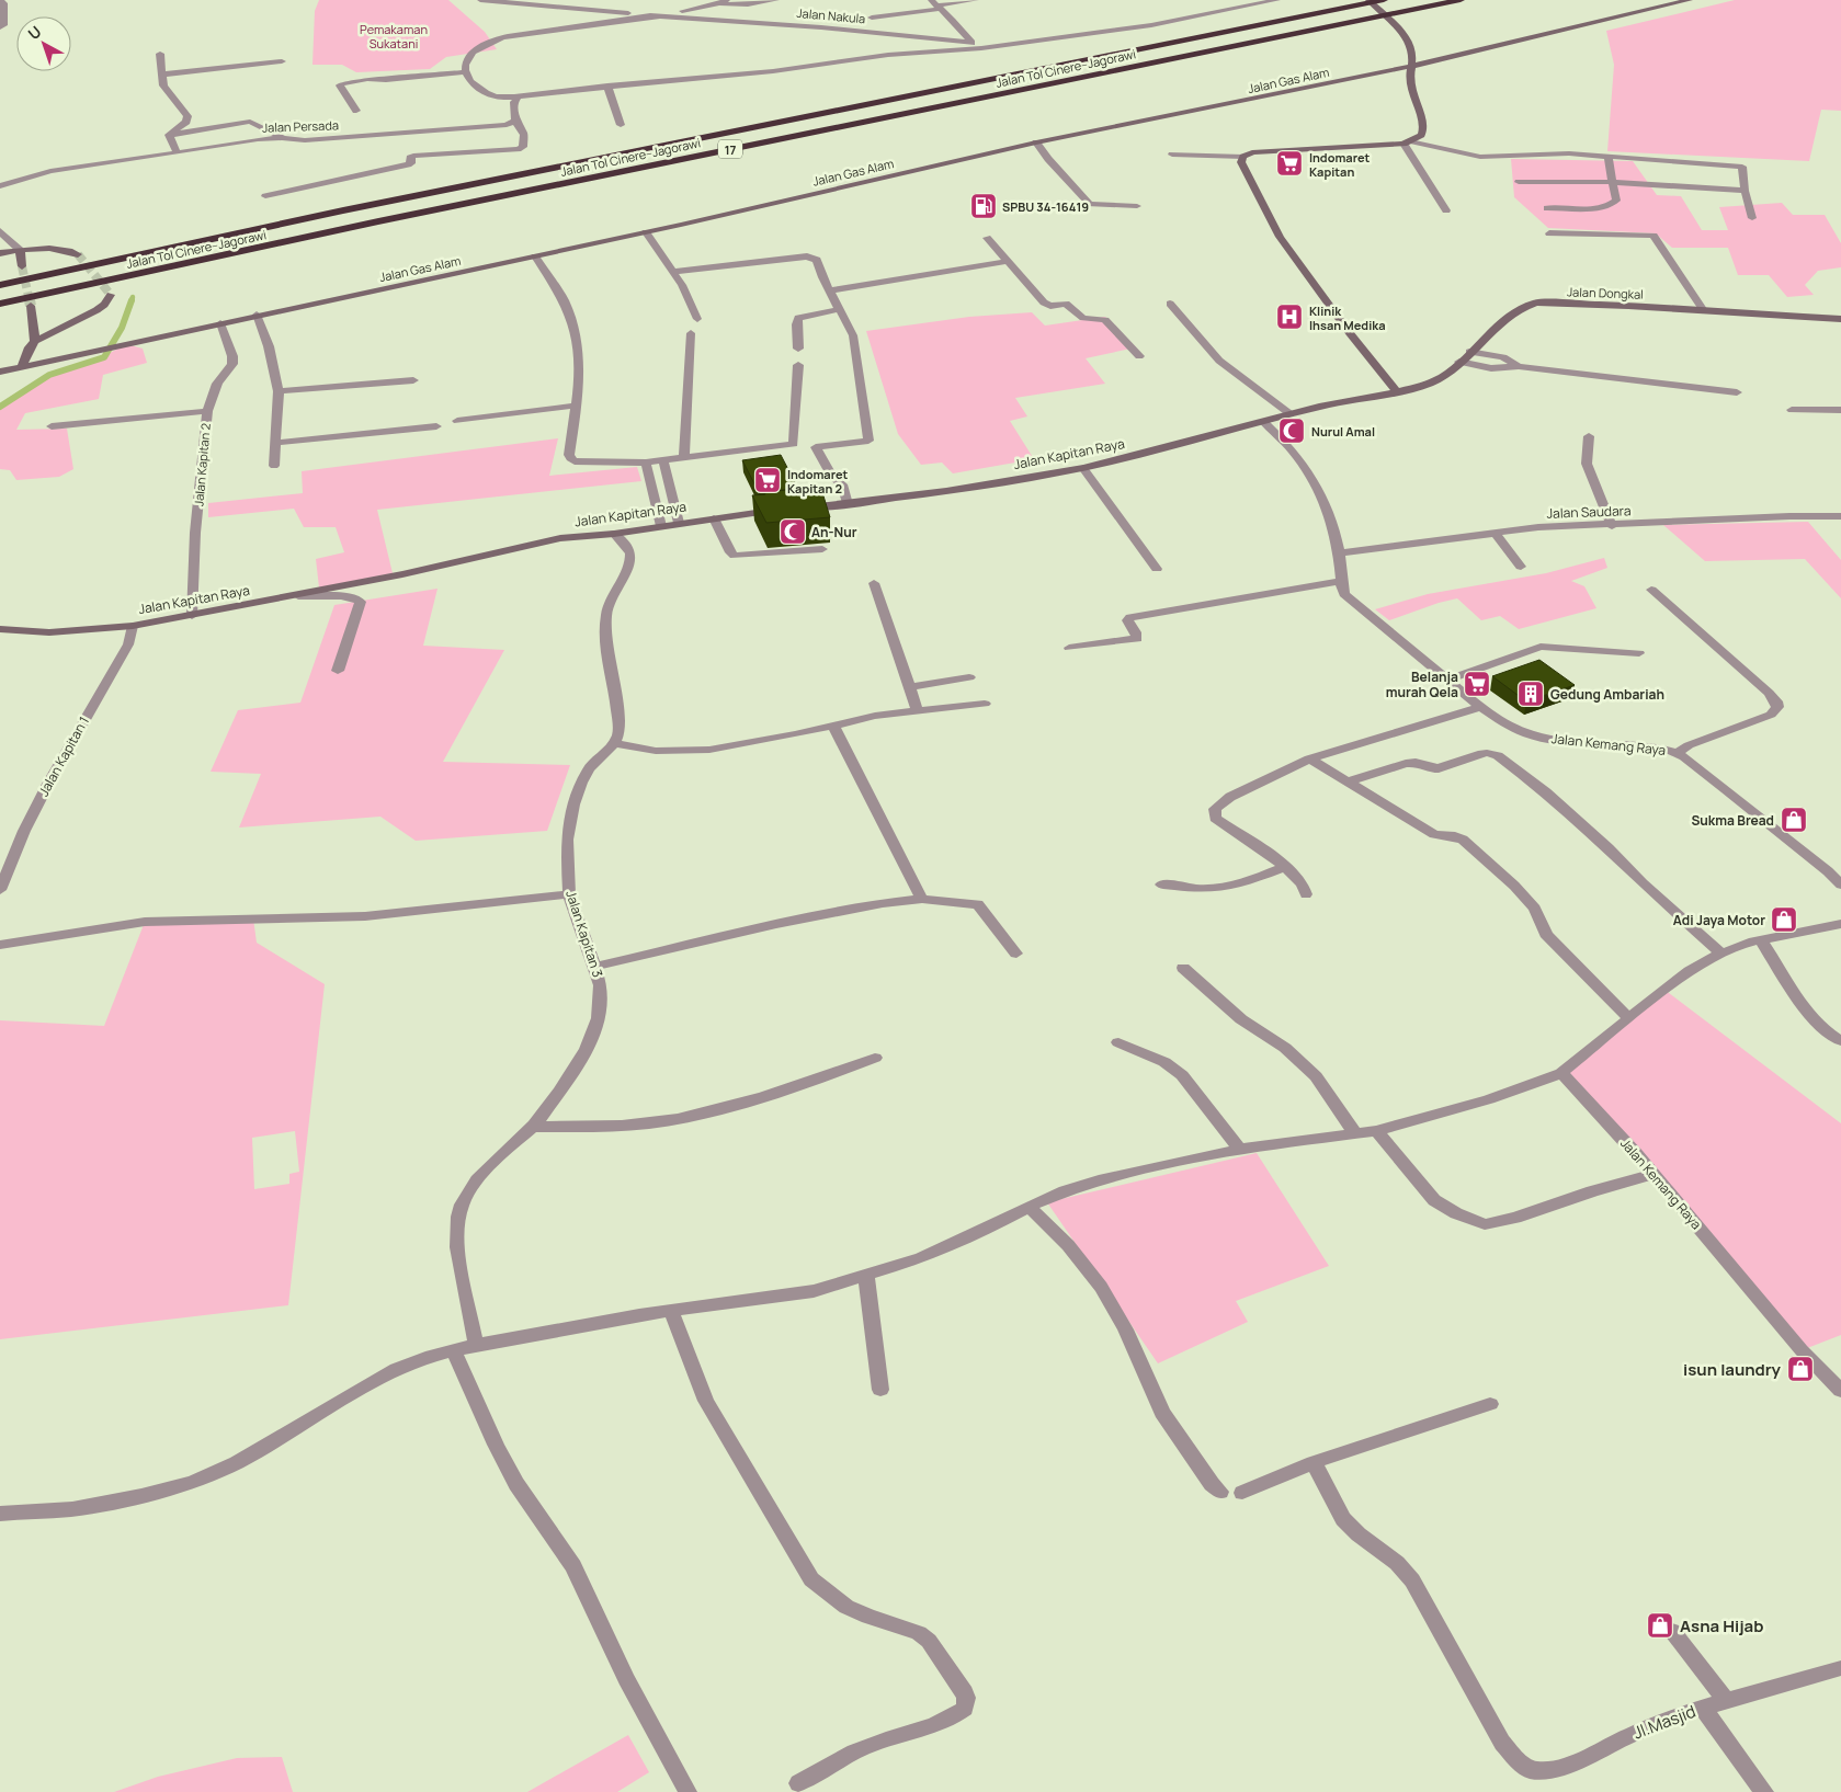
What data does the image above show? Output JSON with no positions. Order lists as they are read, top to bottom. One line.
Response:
{"streets":{"highway":["Jalan Tol Cinere–Jagorawi","17"],"street":["Jalan Nakula","Jalan Gas Alam","Jalan Persada","Jalan Dongkal","Jalan Kapitan Raya","Jalan Kapitan 2","Jalan Saudara","Jalan Kemang Raya","Jalan Kapitan 1","Jalan Kapitan 3","Jl.Masjid"]},"crossings":[["Jalan Gas Alam","Jalan Kapitan 2"],["Jalan Dongkal","Jalan Kapitan Raya"],["Jalan Kapitan Raya","Jalan Kapitan 2"],["Jalan Kapitan Raya","Jalan Kemang Raya"],["Jalan Kapitan Raya","Jalan Kapitan 1"],["Jalan Saudara","Jalan Kemang Raya"]],"parks":["Pemakaman Sukatani"],"places":{"supermarket":["Indomaret Kapitan","Indomaret Kapitan 2","Belanja murah Qela"],"fuel station":["SPBU 34-16419"],"hospital":["Klinik Ihsan Medika"],"mosque":["Nurul Amal","An-Nur"],"building":["Gedung Ambariah"],"shop":["Sukma Bread","Adi Jaya Motor","isun laundry","Asna Hijab"]},"north":"top left"}
